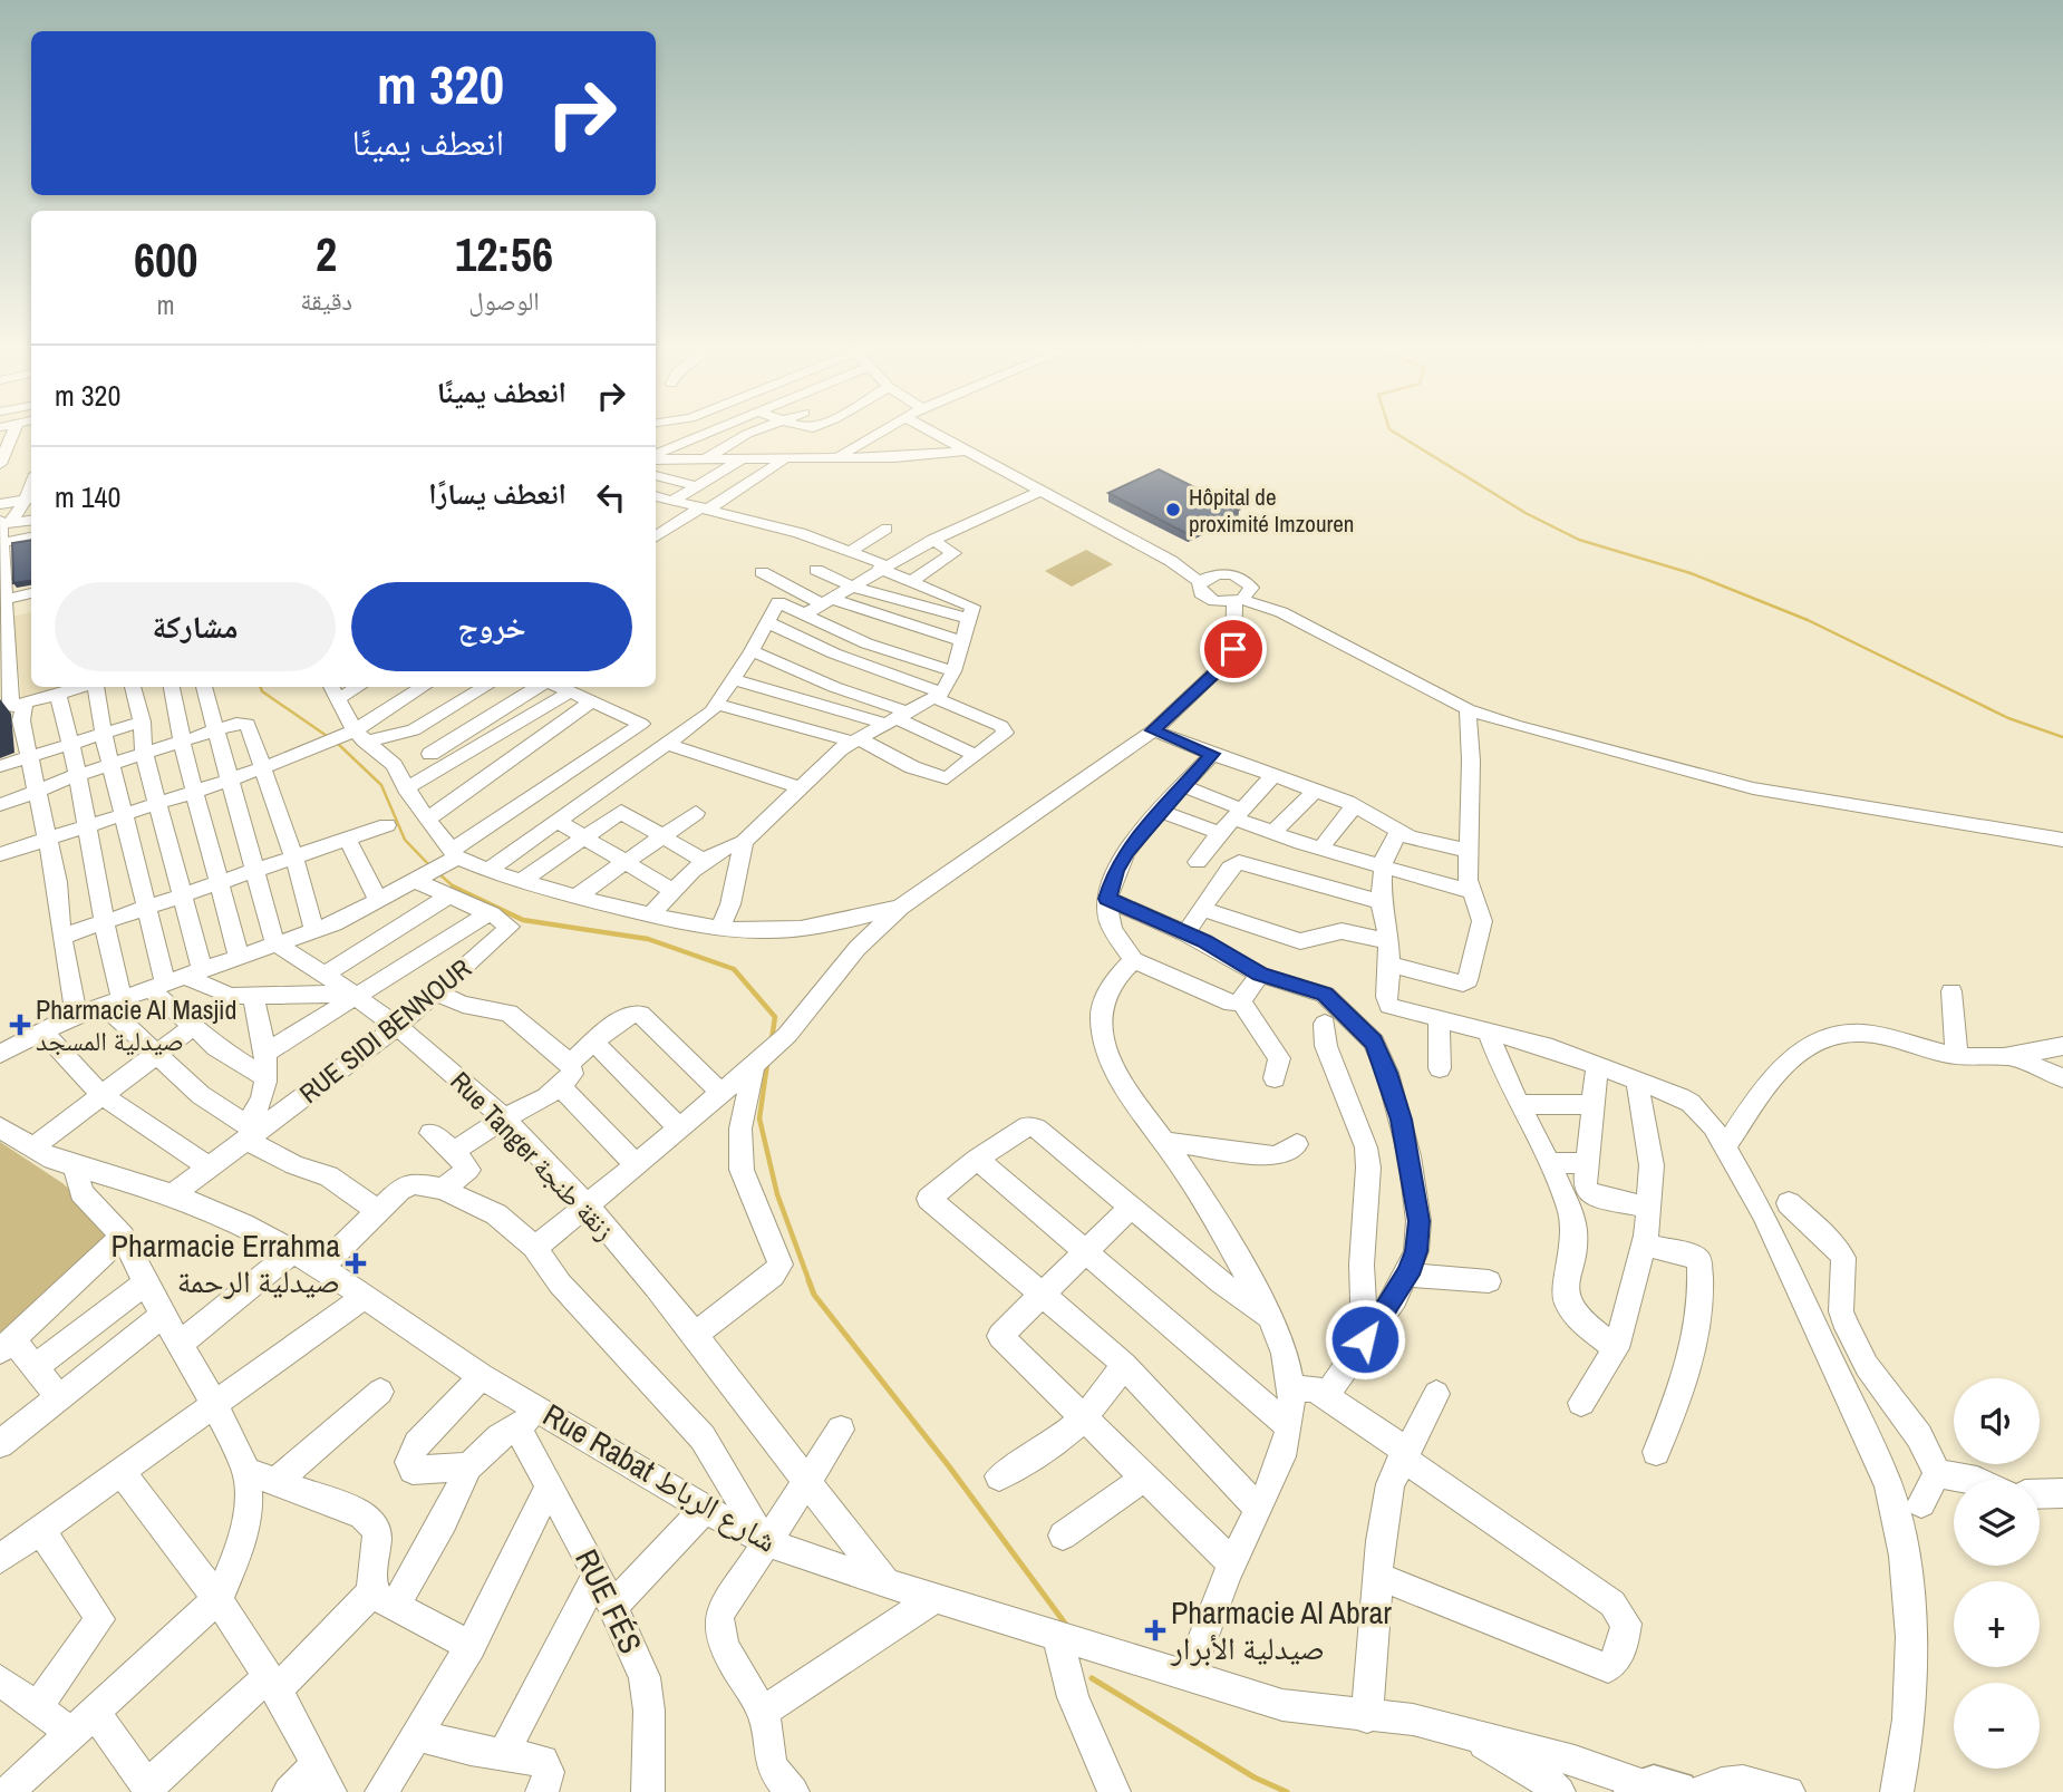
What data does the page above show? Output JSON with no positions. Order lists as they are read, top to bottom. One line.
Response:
{"streets":{"street":["RUE SIDI BENNOUR","Rue Tanger زنقة طنجة","Rue Rabat شارع الرباط","RUE FÉS"]},"crossings":[["RUE SIDI BENNOUR","Rue Tanger زنقة طنجة"],["RUE SIDI BENNOUR","Rue Rabat شارع الرباط"],["Rue Tanger زنقة طنجة","Rue Rabat شارع الرباط"]],"places":{"other":["Hôpital de proximité Imzouren"],"health":["Pharmacie Al Masjid صيدلية المسجد","Pharmacie Errahma صيدلية الرحمة","Pharmacie Al Abrar صيدلية الأبرار"]},"page":{"turn":["320 m","انعطف يمينًا"],"eta":["12:56","الوصول","2","دقيقة","600","m"],"list":[{"name":"انعطف يمينًا","value":"320 m"},{"name":"انعطف يسارًا","value":"140 m"}],"buttons":["خروج","مشاركة"],"map_buttons":["+","−"]}}
